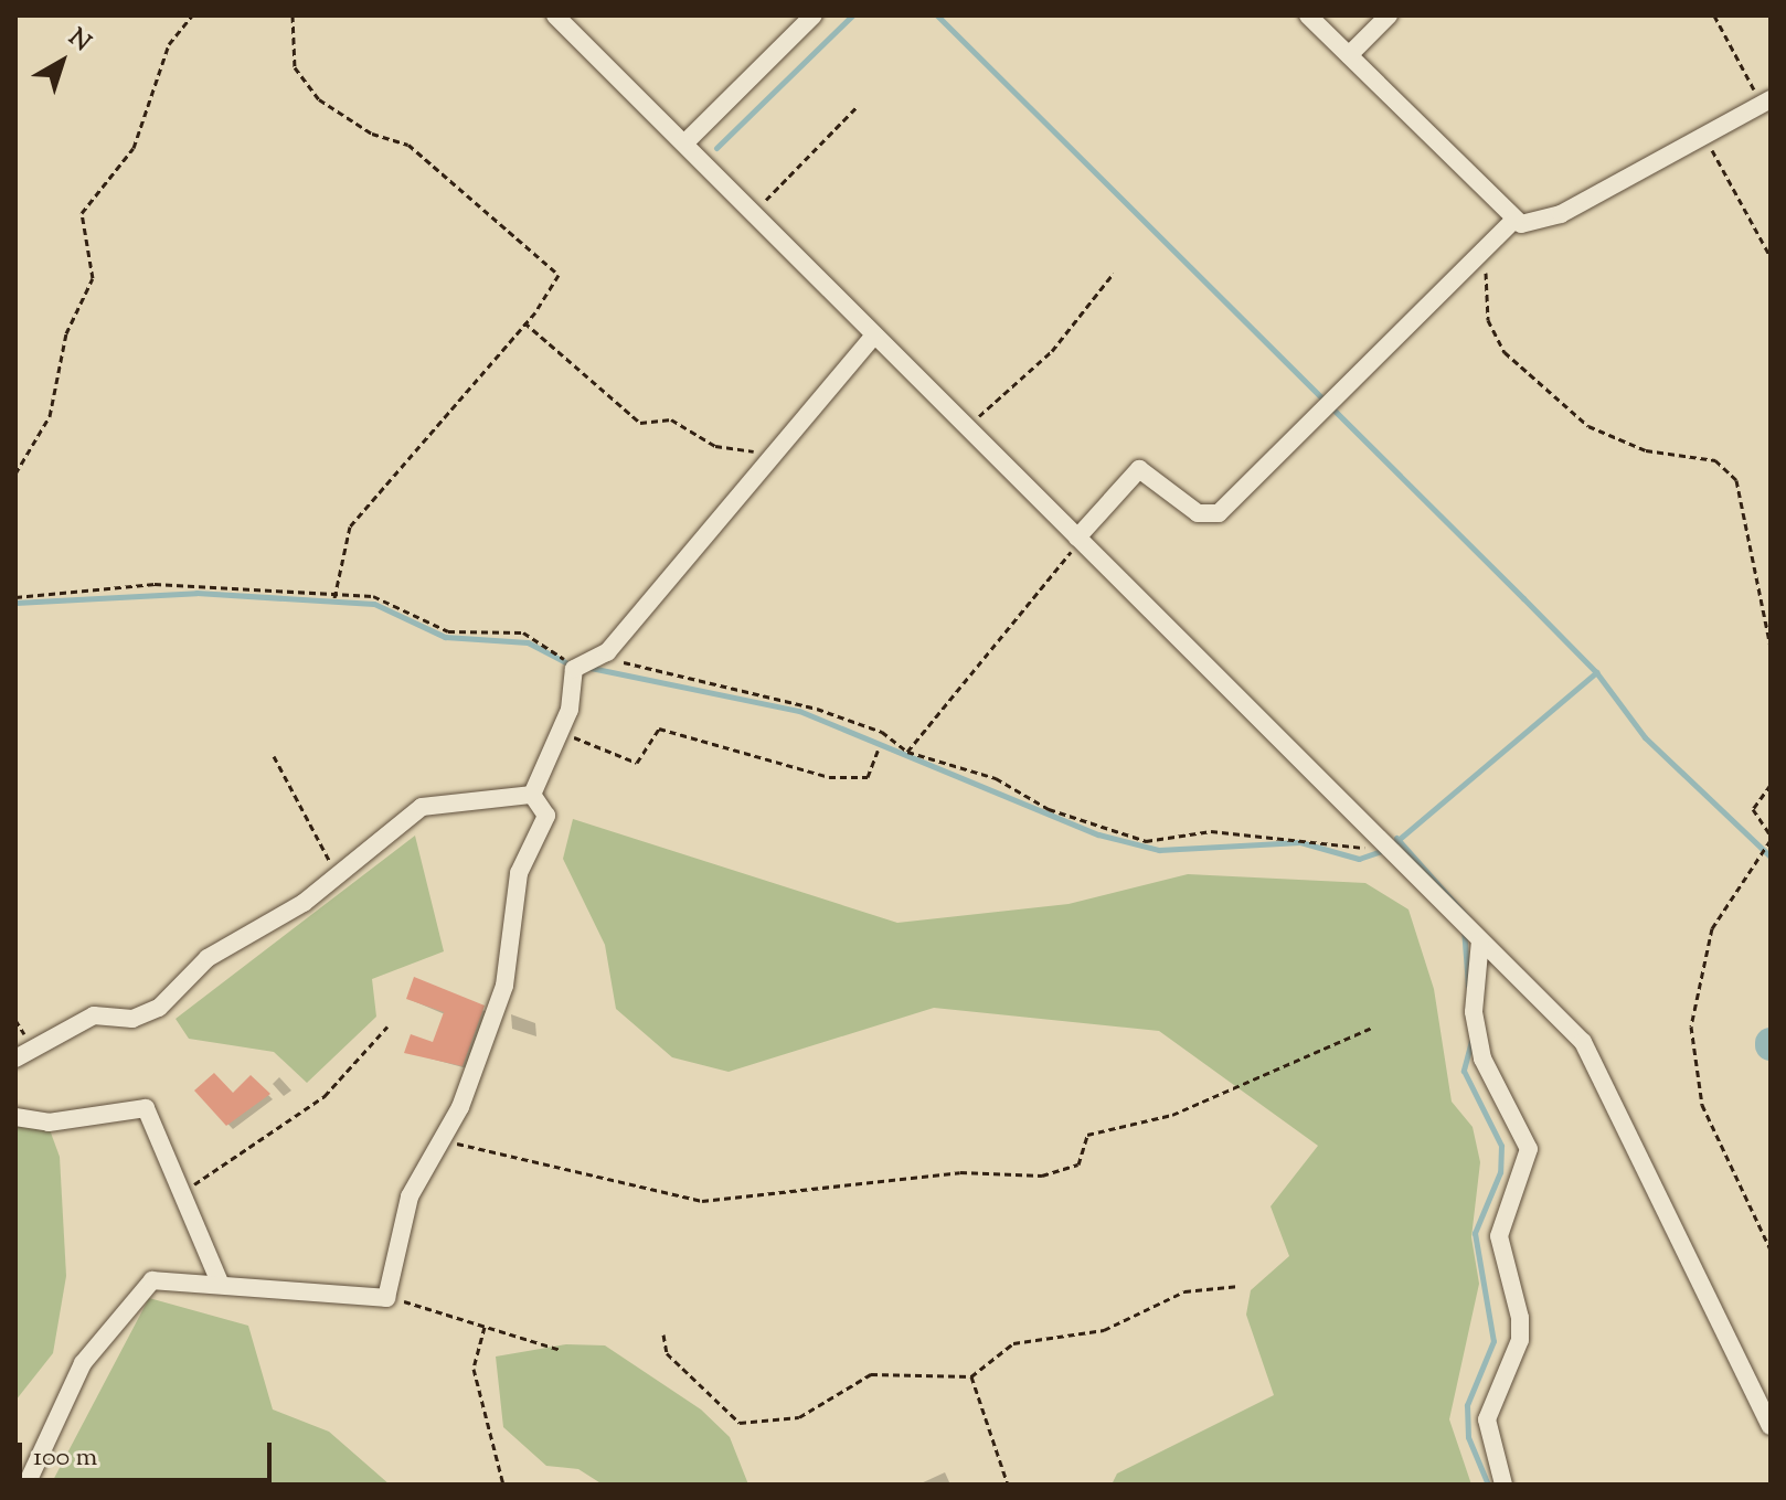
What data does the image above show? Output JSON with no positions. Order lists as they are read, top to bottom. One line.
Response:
{"scale_bar":"100 m","north":"top right"}
